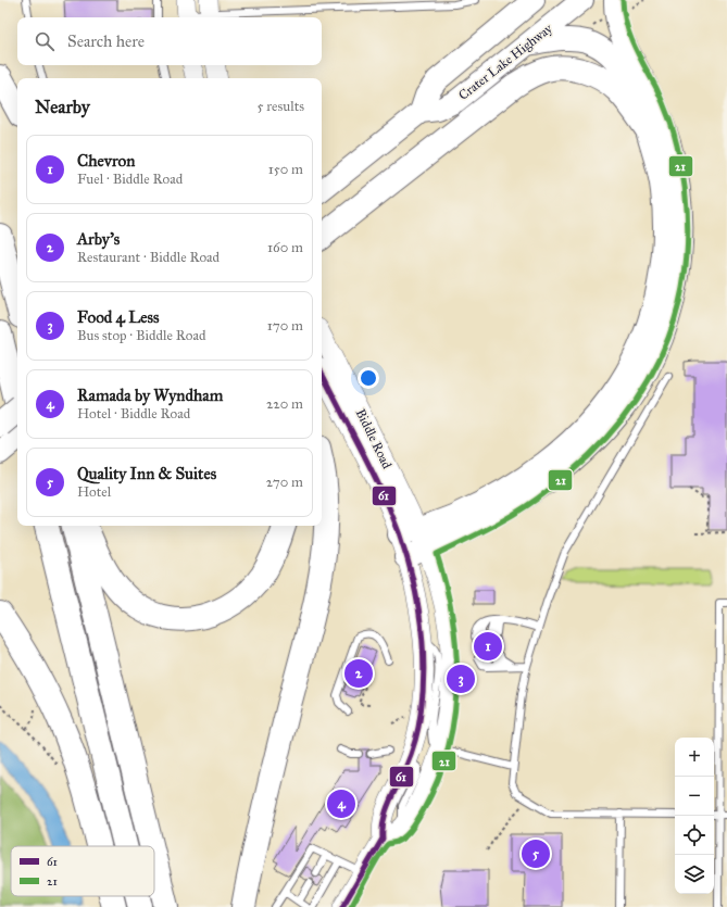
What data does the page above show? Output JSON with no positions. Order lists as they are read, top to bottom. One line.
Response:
{"streets":{"highway":["Crater Lake Highway"],"main road":["Biddle Road"]},"lines":["transit line 21","transit line 61"],"legend":["61","21"],"page":{"search":"Search here","heading":["Nearby","5 results"],"list":[{"mark":"1","name":"Chevron","note":"Fuel · Biddle Road","value":"150 m"},{"mark":"2","name":"Arby's","note":"Restaurant · Biddle Road","value":"160 m"},{"mark":"3","name":"Food 4 Less","note":"Bus stop · Biddle Road","value":"170 m"},{"mark":"4","name":"Ramada by Wyndham","note":"Hotel · Biddle Road","value":"220 m"},{"mark":"5","name":"Quality Inn & Suites","note":"Hotel","value":"270 m"}],"pins":["1","2","3","4","5"],"map_buttons":["+","−"]}}
